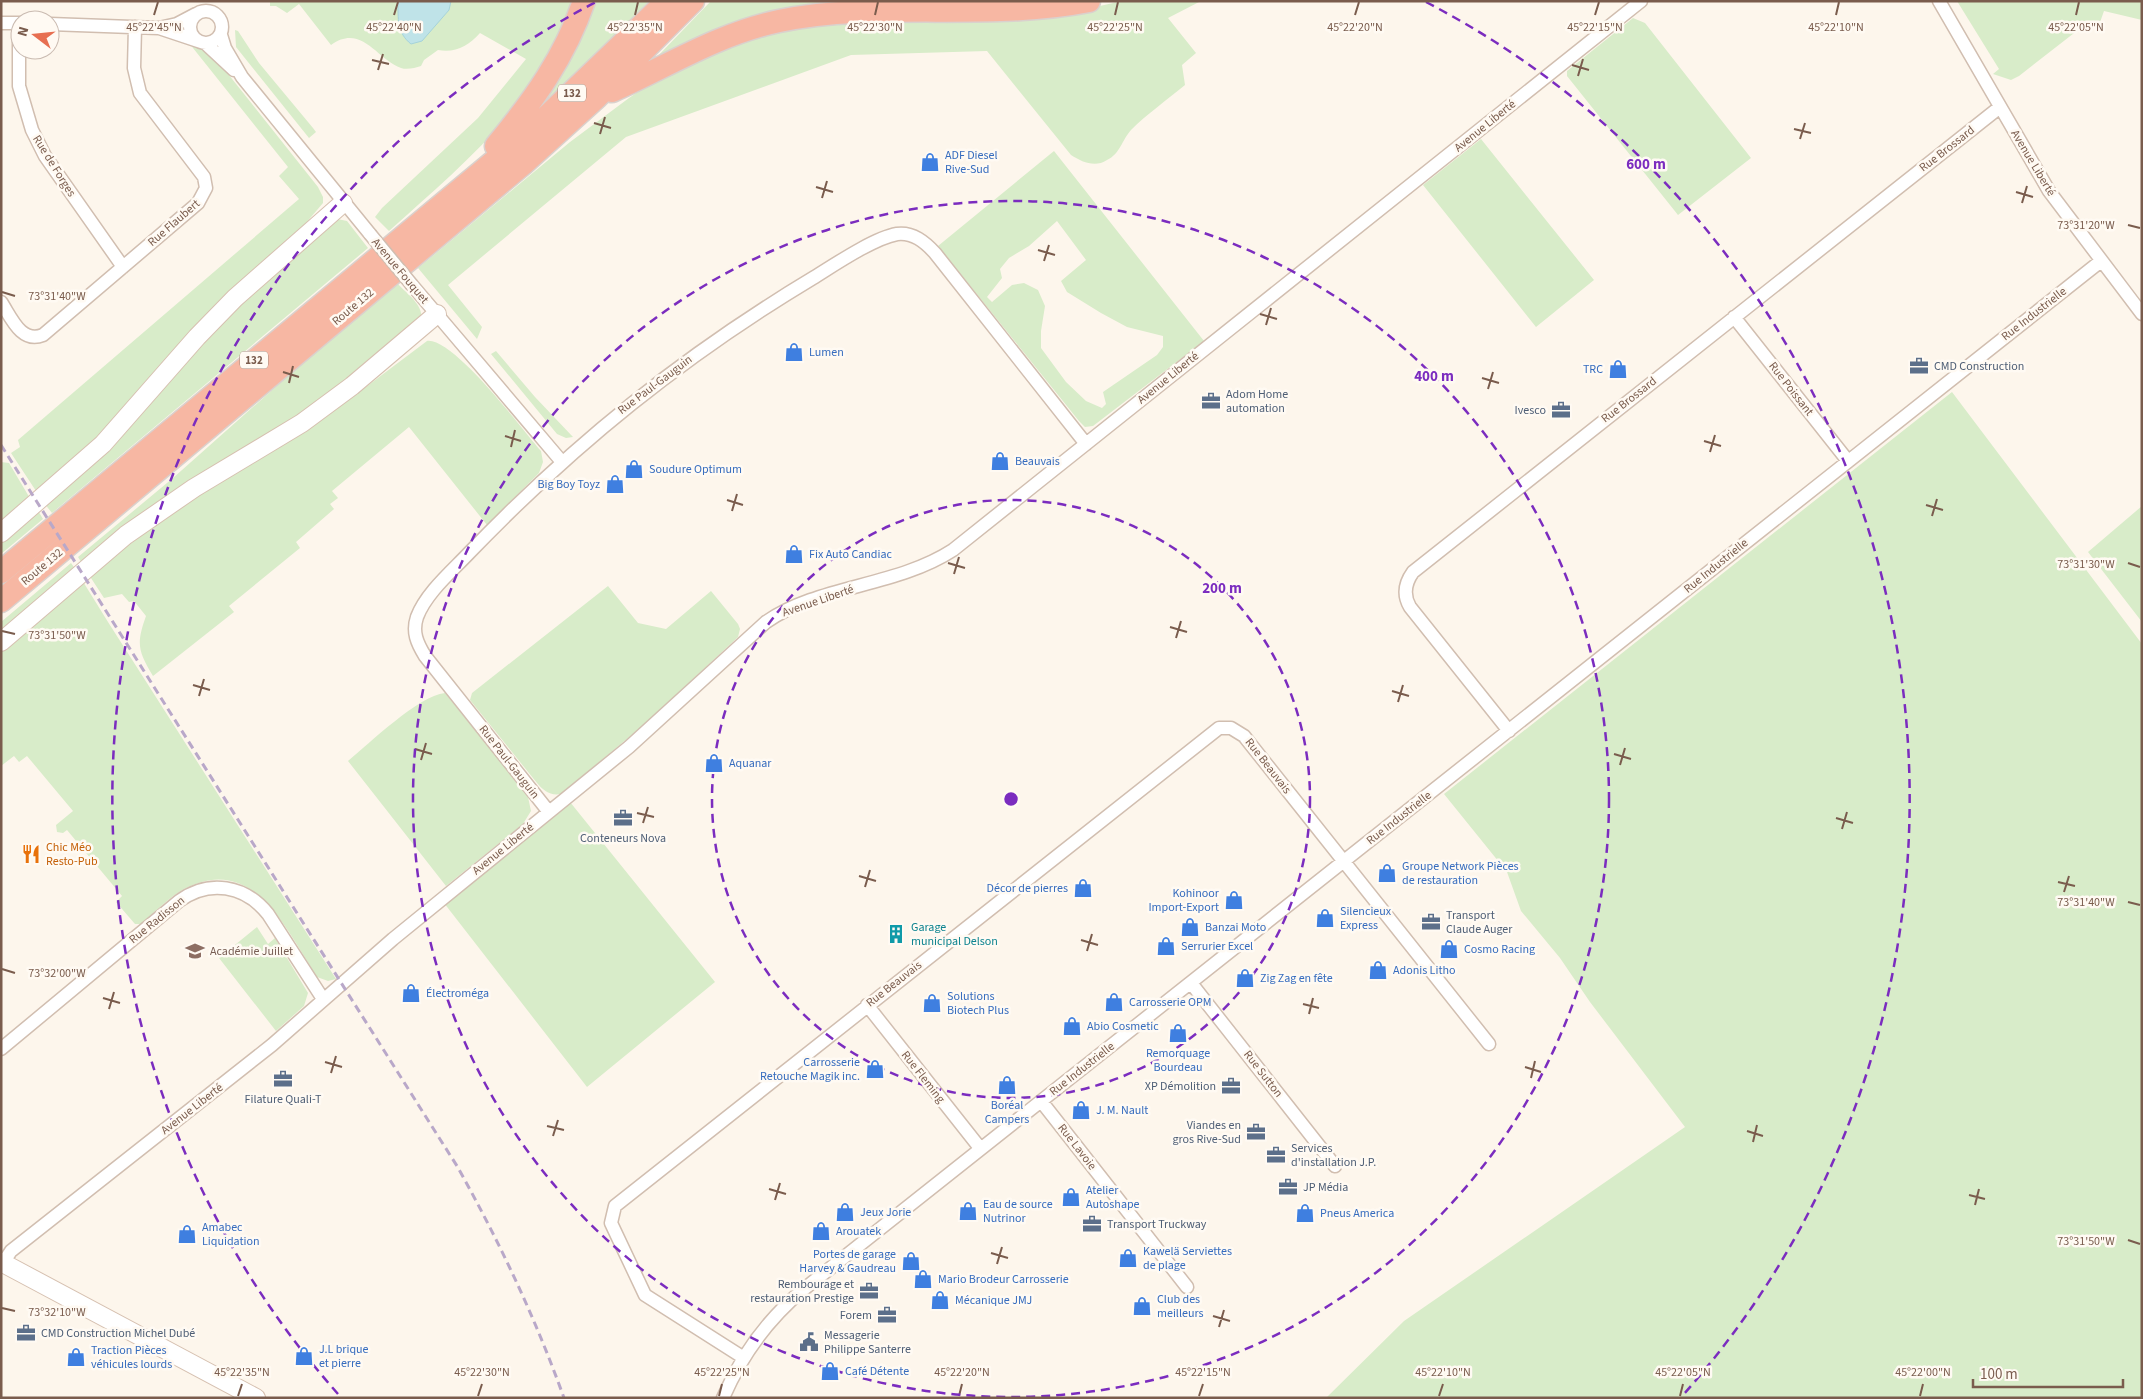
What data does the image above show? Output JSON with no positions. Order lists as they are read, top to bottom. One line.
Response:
{"streets":{"highway":["132","Route 132"],"street":["Avenue Liberté","Rue Brossard","Rue de Forges","Rue Flaubert","Avenue Fouquet","Rue Industrielle","Rue Paul-Gauguin","Rue Poissant","Rue Beauvais","Rue Radisson","Rue Sutton","Rue Fleming","Rue Lavoie"]},"crossings":[["Avenue Liberté","Rue Brossard"],["Avenue Liberté","Rue Industrielle"],["Avenue Liberté","Rue Paul-Gauguin"],["Avenue Liberté","Rue Radisson"],["Rue Brossard","Rue Industrielle"],["Rue Brossard","Rue Poissant"],["Rue de Forges","Rue Flaubert"],["Rue Flaubert","Avenue Fouquet"],["Avenue Fouquet","Rue Paul-Gauguin"],["Rue Industrielle","Rue Poissant"],["Rue Industrielle","Rue Beauvais"],["Rue Industrielle","Rue Sutton"],["Rue Industrielle","Rue Fleming"],["Rue Industrielle","Rue Lavoie"],["Rue Beauvais","Rue Fleming"]],"places":{"shop":["ADF Diesel Rive-Sud","Lumen","TRC","Beauvais","Soudure Optimum","Big Boy Toyz","Fix Auto Candiac","Aquanar","Groupe Network Pièces de restauration","Décor de pierres","Kohinoor Import-Export","Silencieux Express","Banzai Moto","Serrurier Excel","Cosmo Racing","Adonis Litho","Zig Zag en fête","Électroméga","Carrosserie OPM","Solutions Biotech Plus","Abio Cosmetic","Remorquage Bourdeau","Carrosserie Retouche Magik inc.","Boréal Campers","J. M. Nault","Atelier Autoshape","Eau de source Nutrinor","Jeux Jorie","Pneus America","Arouatek","Amabec Liquidation","Kawelä Serviettes de plage","Portes de garage Harvey & Gaudreau","Mario Brodeur Carrosserie","Mécanique JMJ","Club des meilleurs","J.L brique et pierre","Traction Pièces véhicules lourds","Café Détente"],"office":["CMD Construction","Adom Home automation","Ivesco","Conteneurs Nova","Transport Claude Auger","Filature Quali-T","XP Démolition","Viandes en gros Rive-Sud","Services d'installation J.P.","JP Média","Transport Truckway","Rembourage et restauration Prestige","Forem","CMD Construction Michel Dubé"],"restaurant":["Chic Méo Resto-Pub"],"building":["Garage municipal Delson"],"school or university":["Académie Juillet"],"public building":["Messagerie Philippe Santerre"]},"scale_bar":"100 m","north":"left","coordinates":["45°22'45\"N","45°22'40\"N","45°22'35\"N","45°22'30\"N","45°22'25\"N","45°22'20\"N","45°22'15\"N","45°22'10\"N","45°22'05\"N","73°31'20\"W","73°31'40\"W","73°31'30\"W","73°31'50\"W","73°32'00\"W","73°32'10\"W","45°22'00\"N"],"rings":["600 m","400 m","200 m"]}
